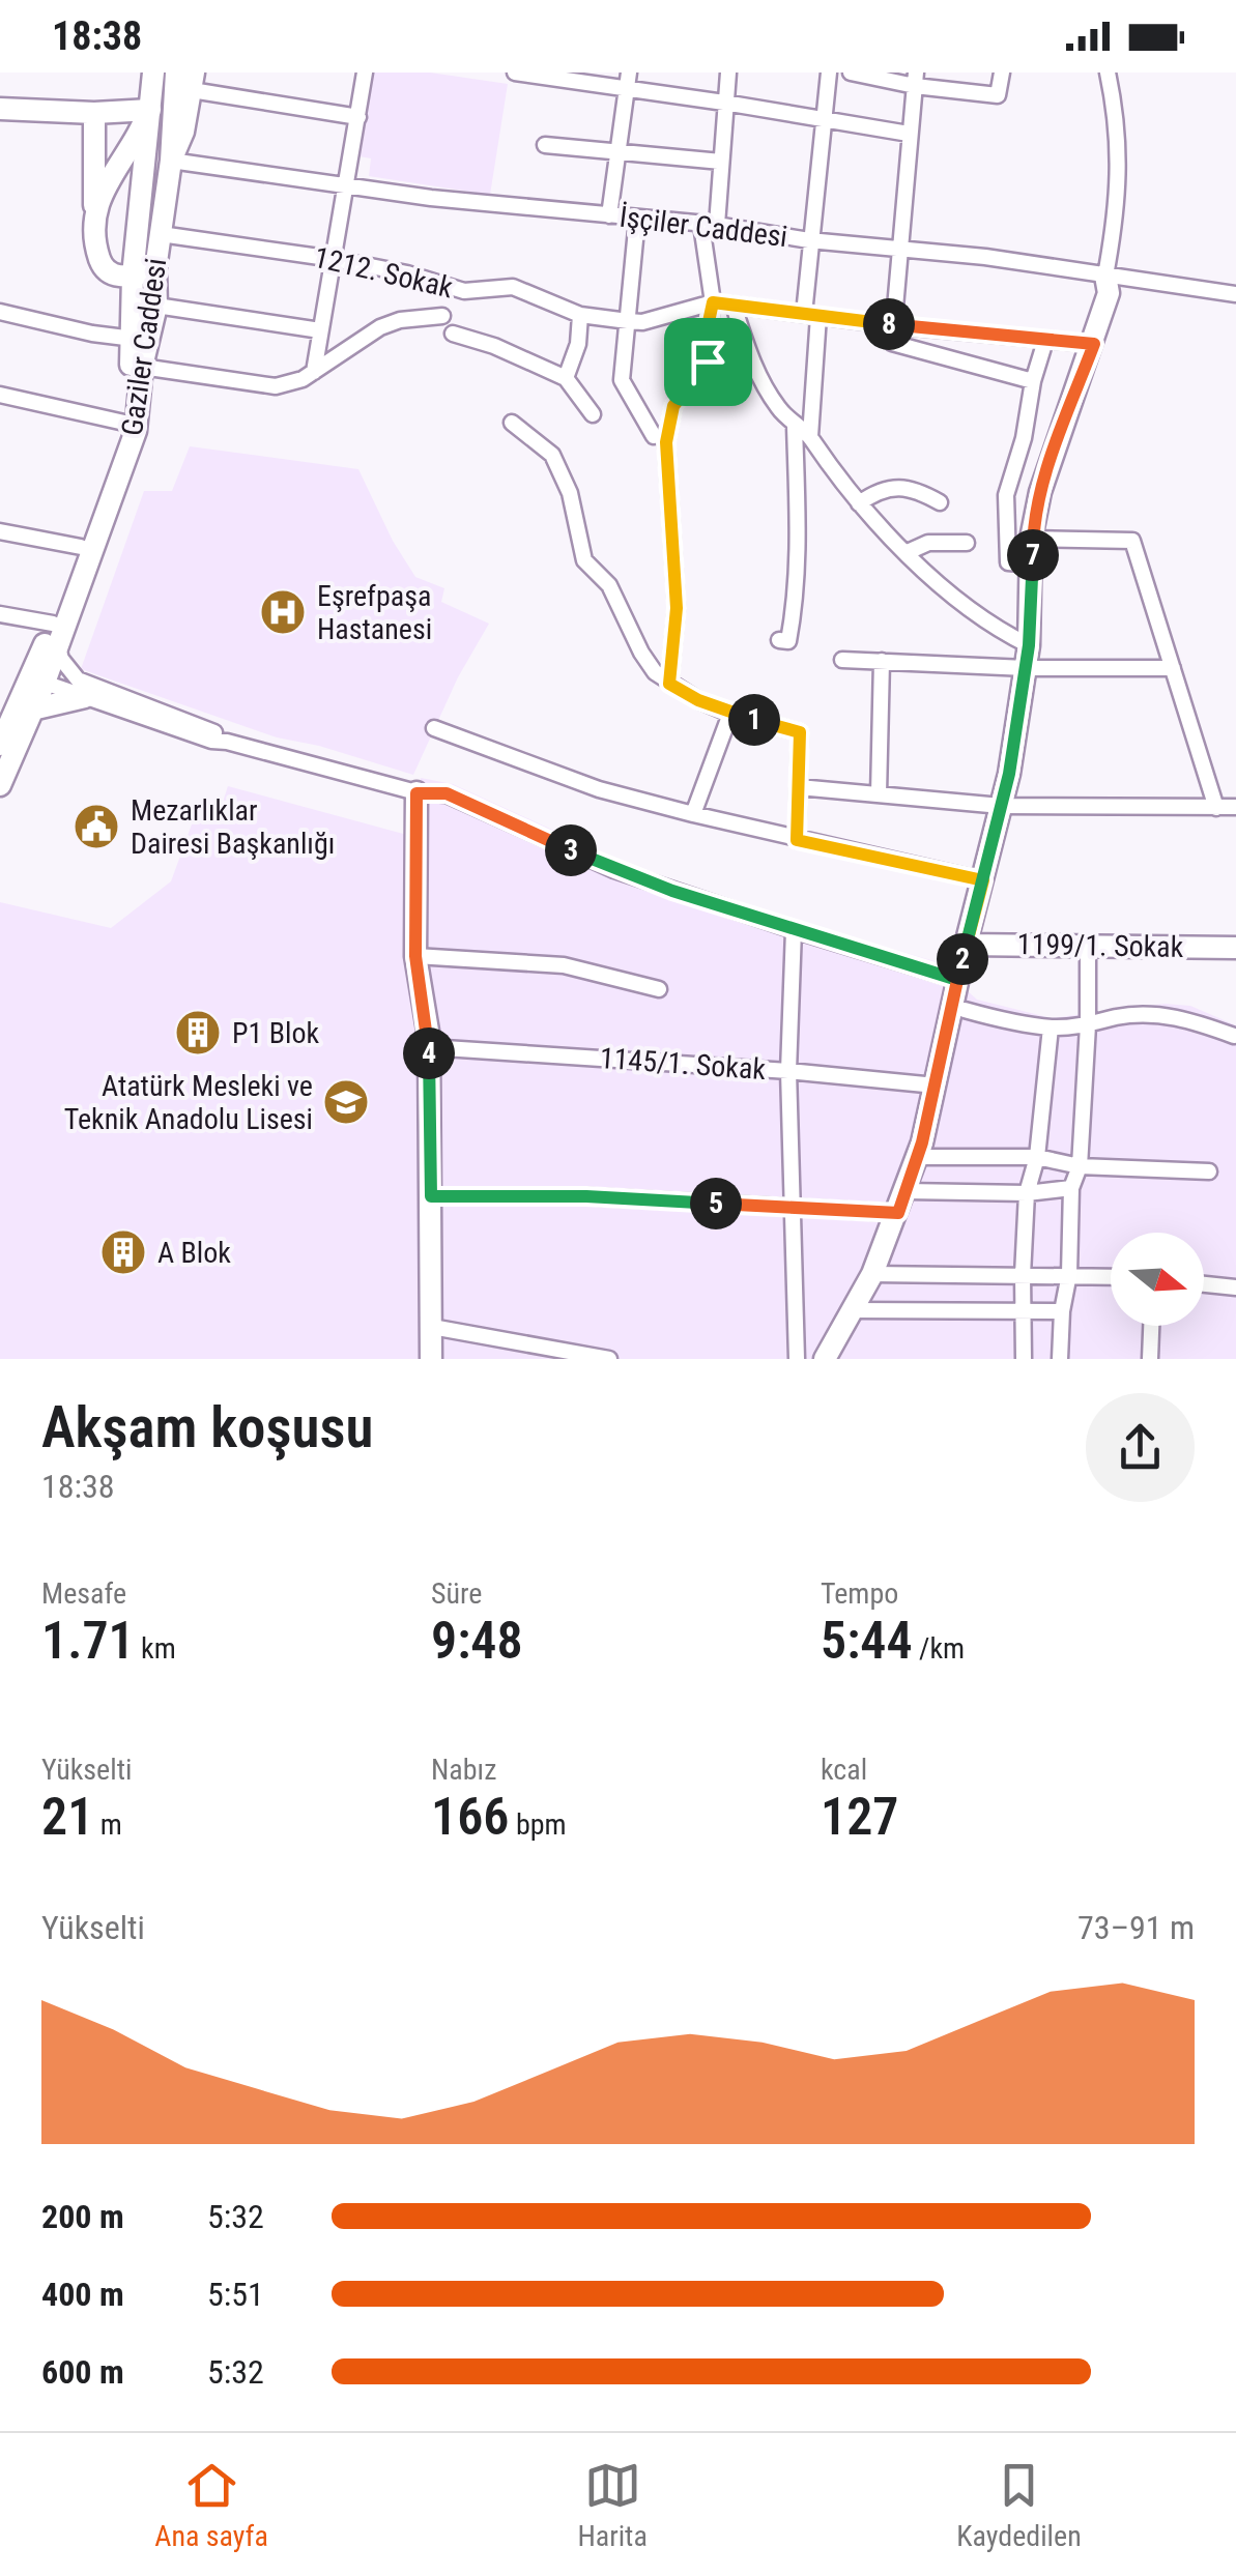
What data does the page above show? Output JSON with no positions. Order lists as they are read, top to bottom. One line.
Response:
{"streets":{"street":["İşçiler Caddesi","1212. Sokak","Gaziler Caddesi","1199/1. Sokak","1145/1. Sokak"]},"crossings":[["İşçiler Caddesi","Gaziler Caddesi"],["1212. Sokak","Gaziler Caddesi"]],"places":{"hospital":["Eşrefpaşa Hastanesi"],"public building":["Mezarlıklar Dairesi Başkanlığı"],"building":["P1 Blok","A Blok"],"school or university":["Atatürk Mesleki ve Teknik Anadolu Lisesi"]},"north":"right","page":{"status":"18:38","pins":["8","7","1","3","2","4","5"],"heading":["Akşam koşusu","18:38"],"stats":[["Mesafe","1.71 km"],["Süre","9:48"],["Tempo","5:44 /km"],["Yükselti","21 m"],["Nabız","166 bpm"],["kcal","127"]],"chart":["Yükselti","73–91 m"],"list":[{"name":"200 m","note":"5:32"},{"name":"400 m","note":"5:51"},{"name":"600 m","note":"5:32"}],"tabs":["Ana sayfa","Harita","Kaydedilen"]}}
